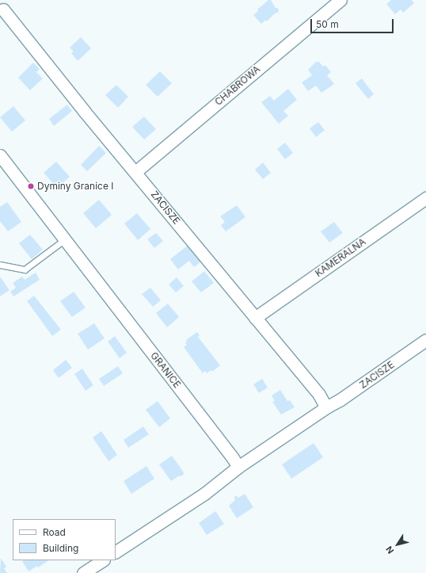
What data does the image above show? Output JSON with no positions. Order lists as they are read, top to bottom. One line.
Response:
{"streets":{"street":["CHABROWA","ZACISZE","KAMERALNA","GRANICE"]},"crossings":[["CHABROWA","ZACISZE"],["ZACISZE","KAMERALNA"],["ZACISZE","GRANICE"]],"places":["Dyminy Granice I"],"legend":["Road","Building"],"scale_bar":"50 m","north":"bottom left"}
